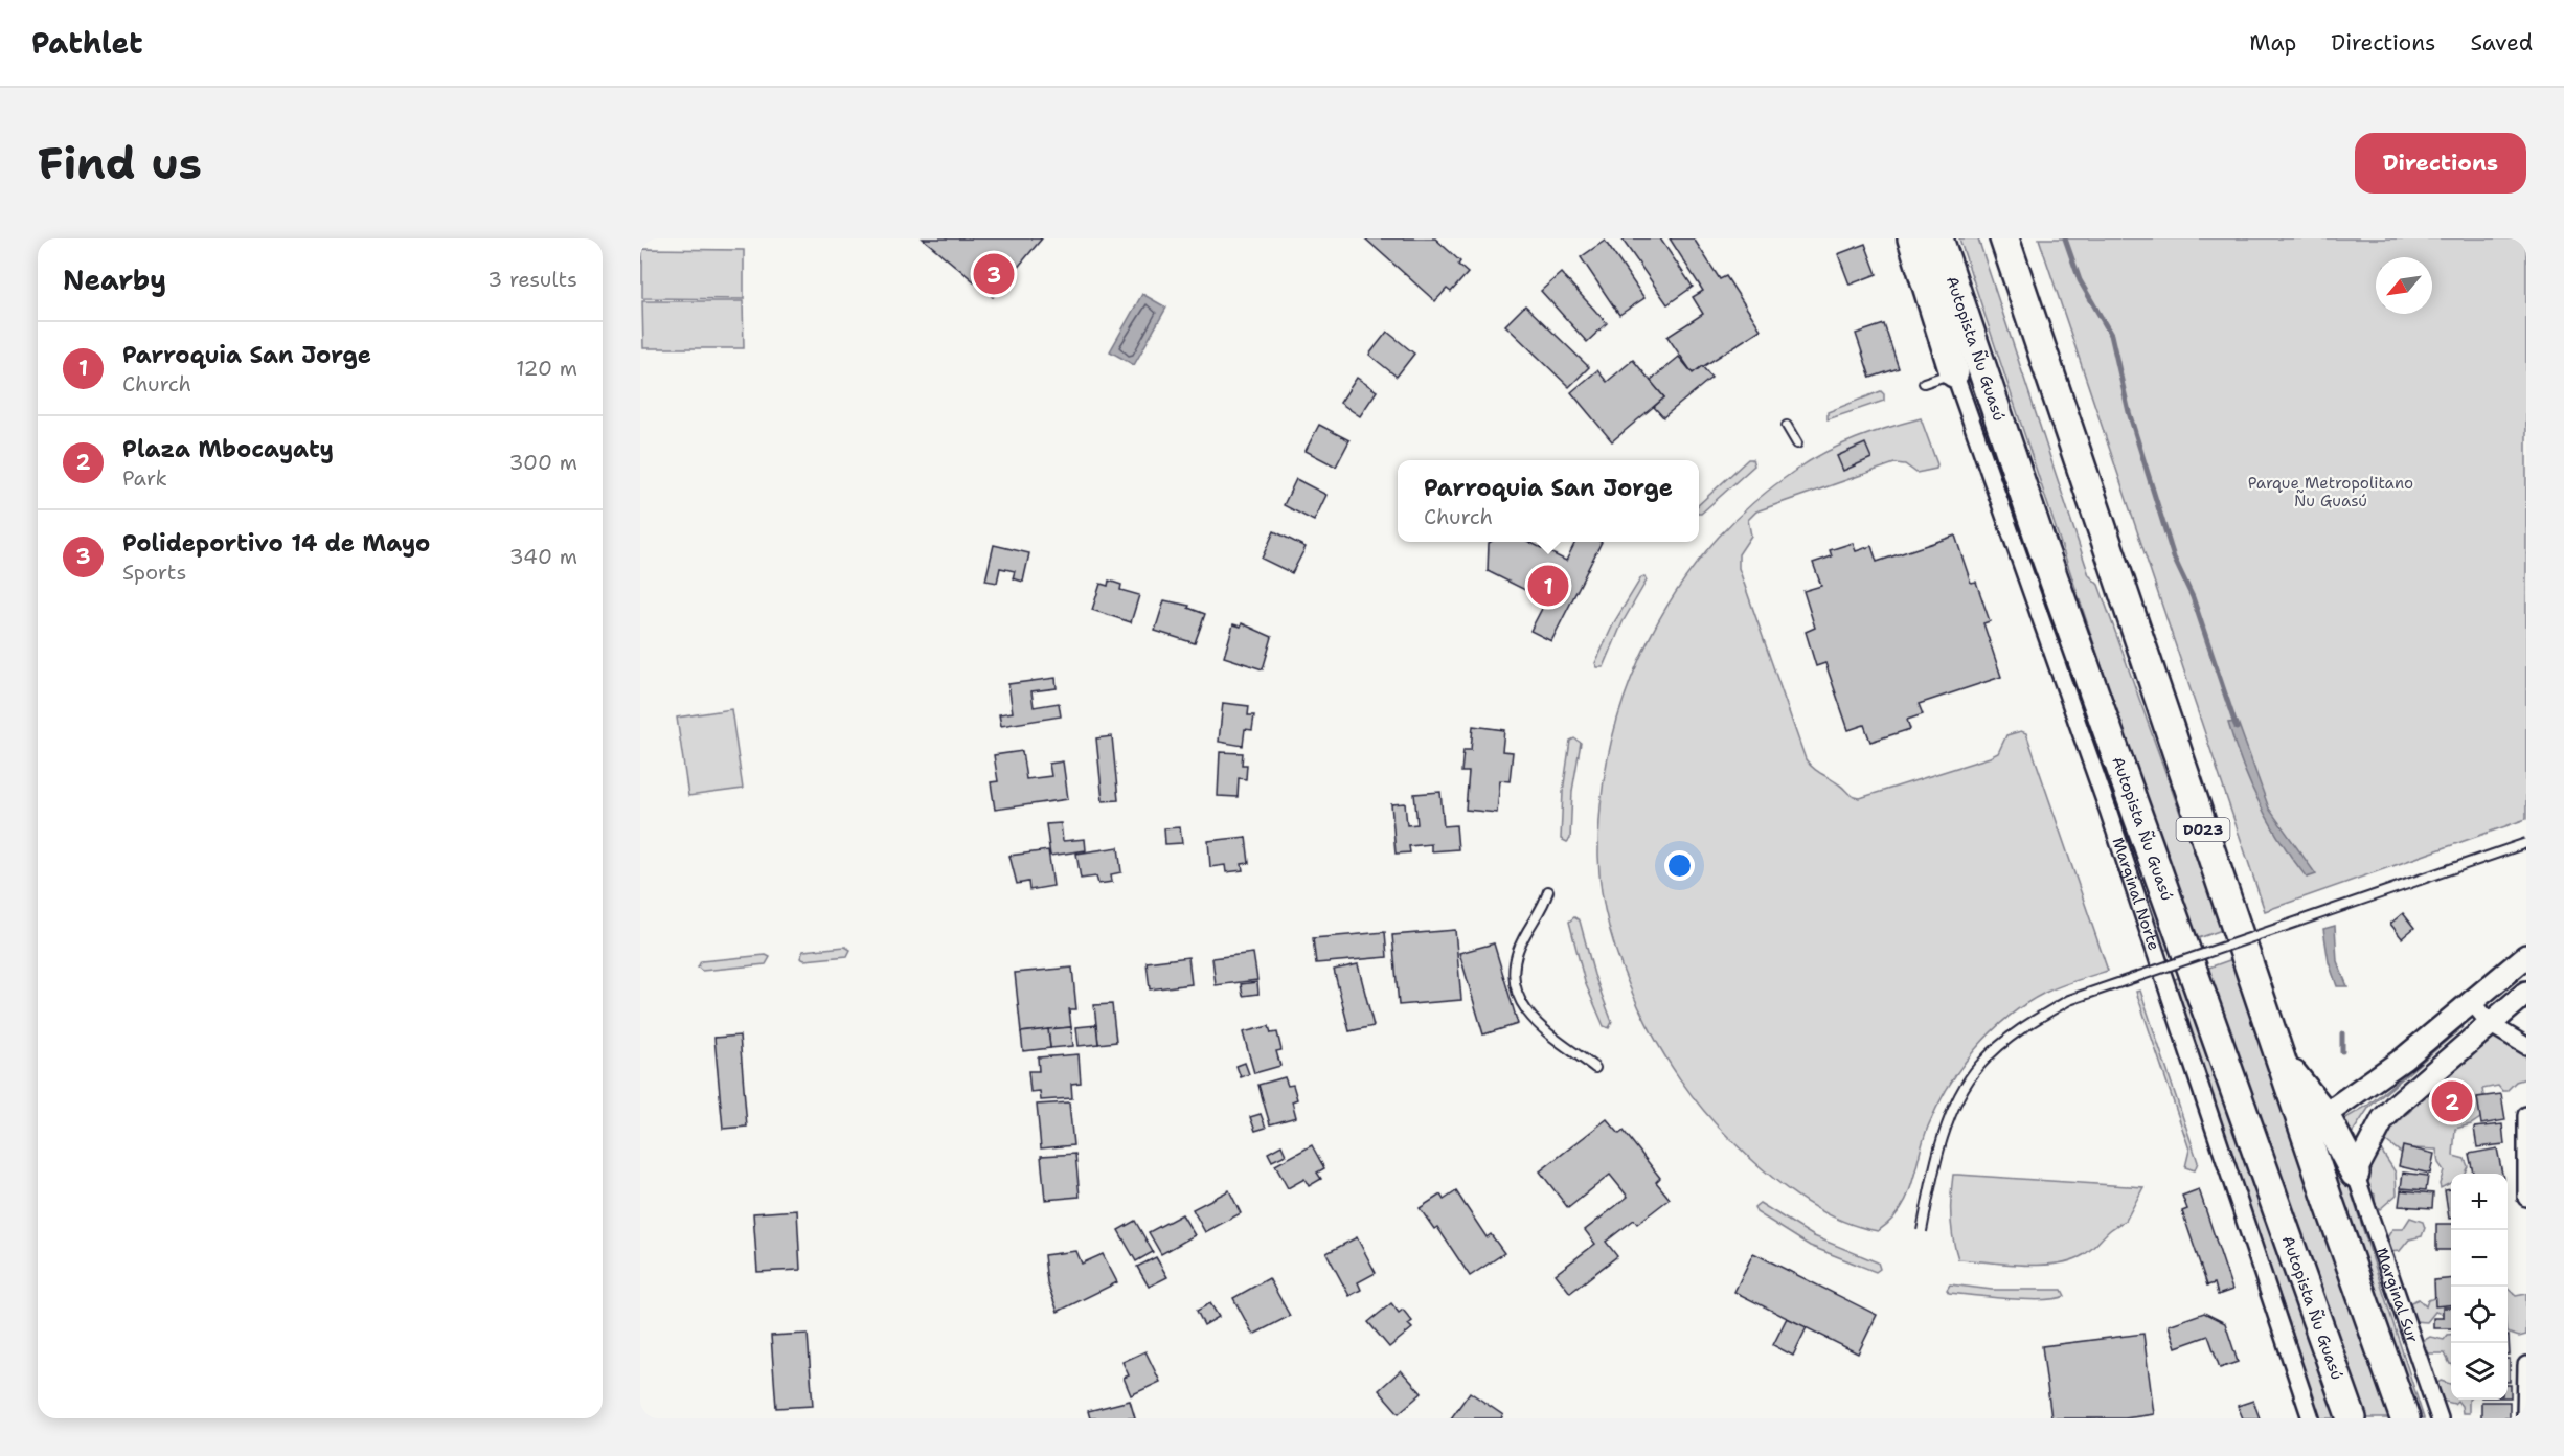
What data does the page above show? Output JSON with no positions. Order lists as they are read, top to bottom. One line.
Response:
{"streets":{"highway":["Autopista Ñu Guasú","D023"],"street":["Marginal Norte","Marginal Sur"]},"parks":["Parque Metropolitano Ñu Guasú"],"north":"bottom left","page":{"header":"Pathlet","nav":["Map","Directions","Saved"],"buttons":"Directions","title":"Find us","heading":["Nearby","3 results"],"pins":["3","1","2"],"list":[{"mark":"1","name":"Parroquia San Jorge","note":"Church","value":"120 m"},{"mark":"2","name":"Plaza Mbocayaty","note":"Park","value":"300 m"},{"mark":"3","name":"Polideportivo 14 de Mayo","note":"Sports","value":"340 m"}],"popup":["Parroquia San Jorge","Church"],"map_buttons":["+","−"]}}
